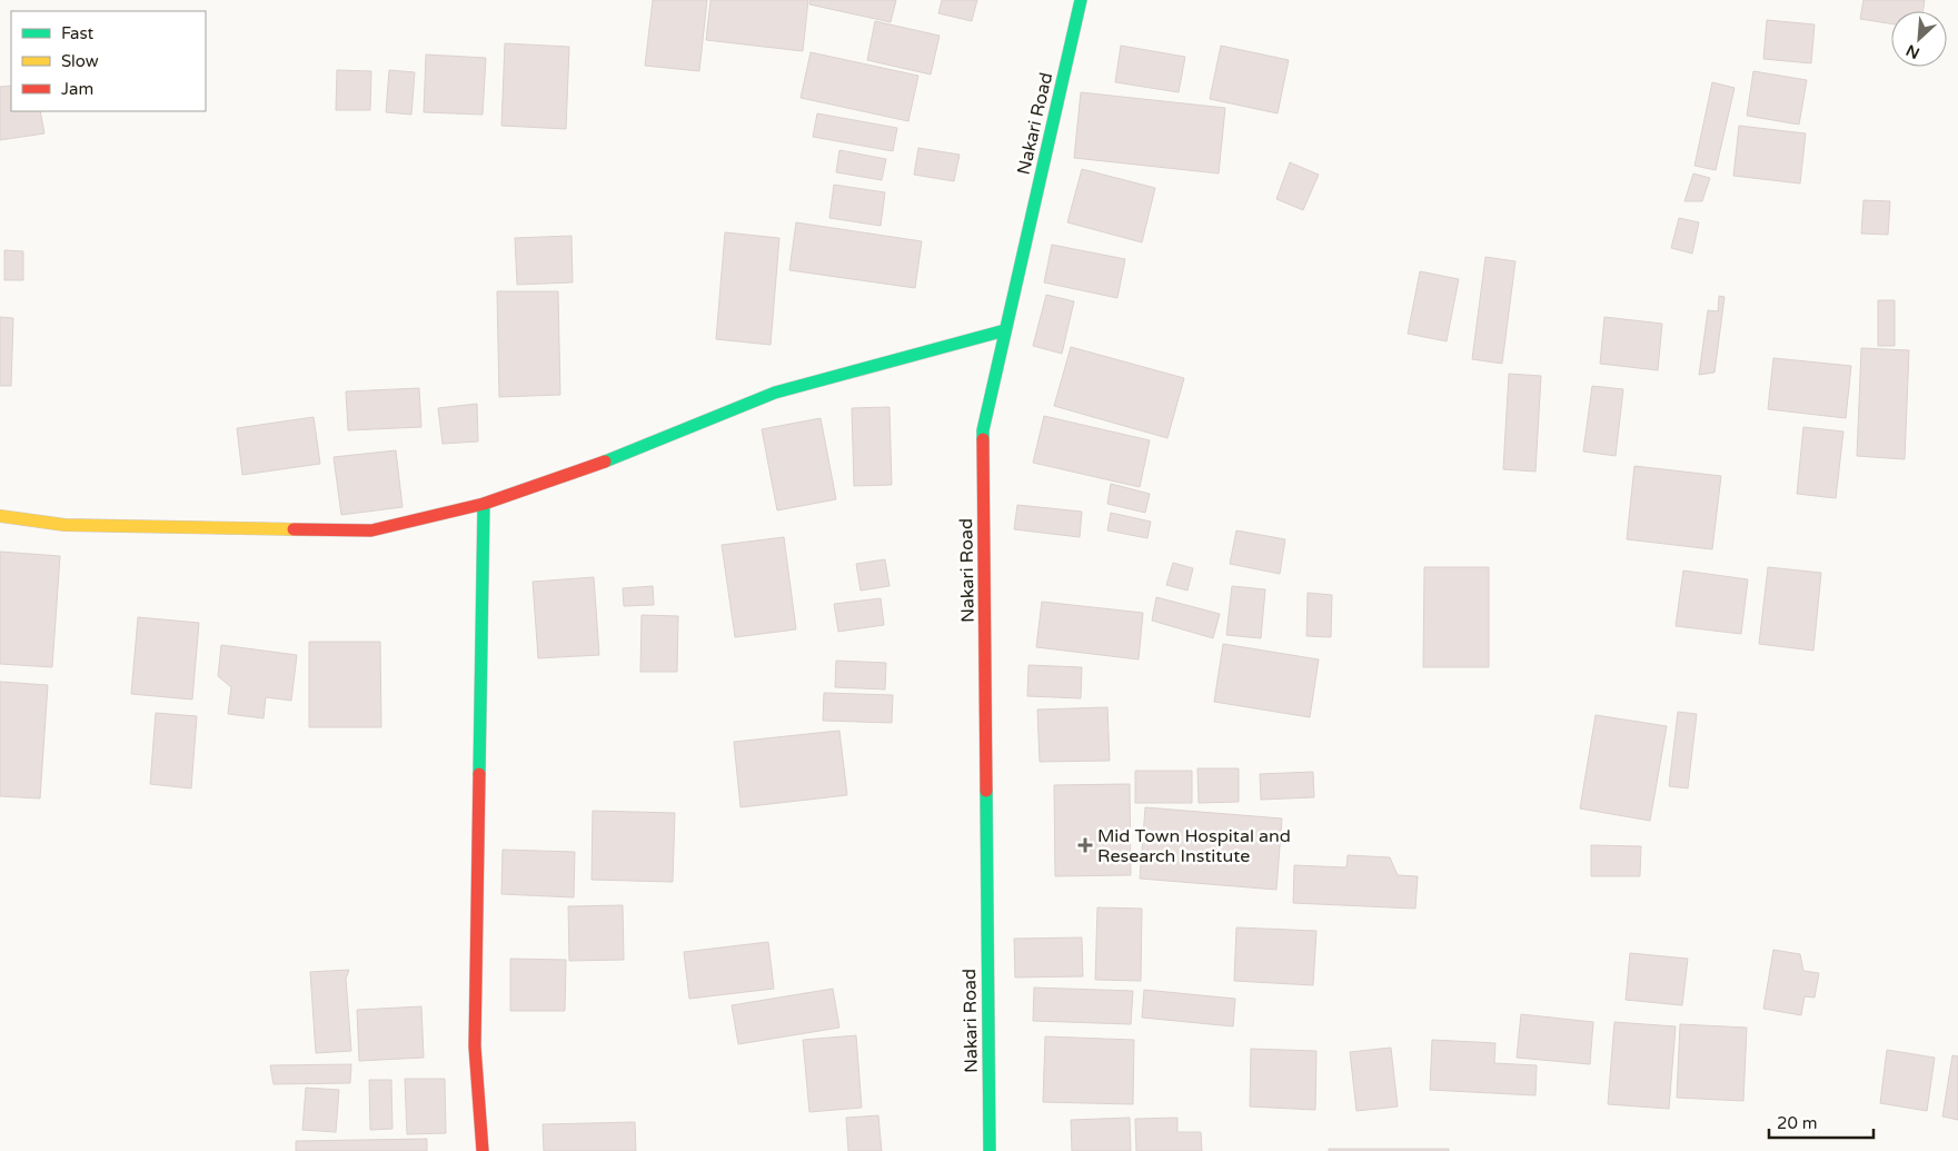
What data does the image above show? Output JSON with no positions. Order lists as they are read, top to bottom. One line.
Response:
{"streets":{"street":["Nakari Road"]},"places":{"health":["Mid Town Hospital and Research Institute"]},"legend":["Fast","Slow","Jam"],"scale_bar":"20 m","north":"bottom left"}
